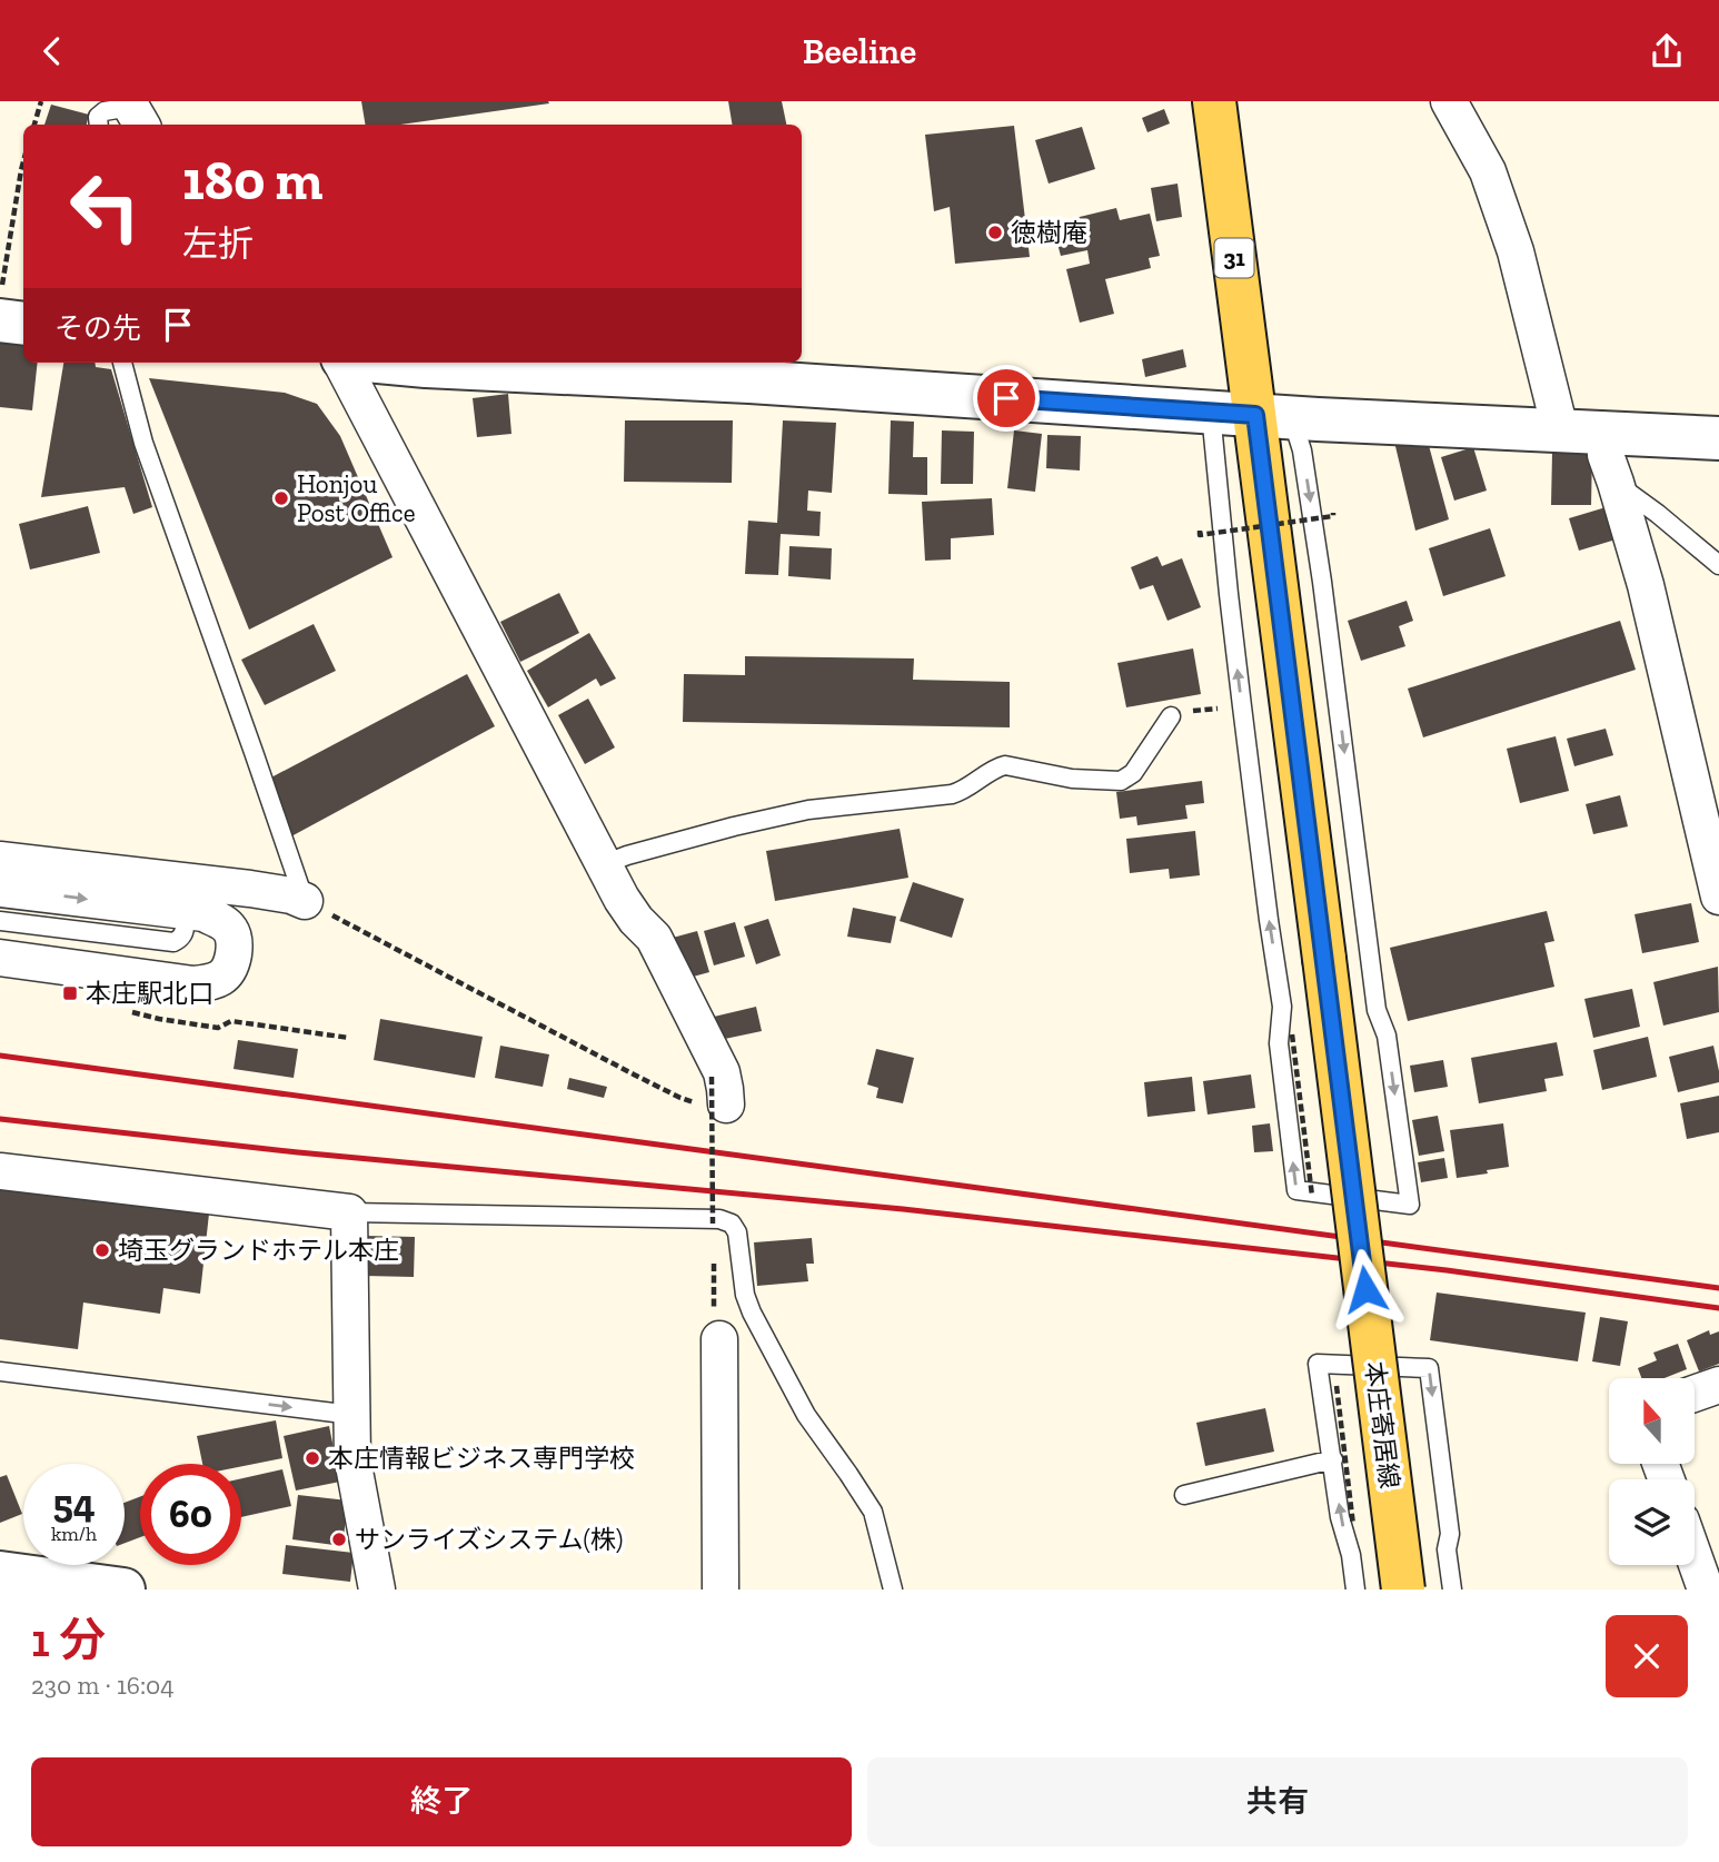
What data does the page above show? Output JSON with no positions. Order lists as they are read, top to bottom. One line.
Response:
{"streets":{"main road":["31","本庄寄居線"]},"places":{"other":["徳樹庵","Honjou Post Office","埼玉グランドホテル本庄","本庄情報ビジネス専門学校","サンライズシステム(株)"],"transit":["本庄駅北口"]},"north":"top","page":{"header":"Beeline","turn":["180 m","左折"],"then":"その先","speed":"54 km/h","limit":"60","heading":["1 分","230 m · 16:04"],"buttons":["終了","共有"]}}
